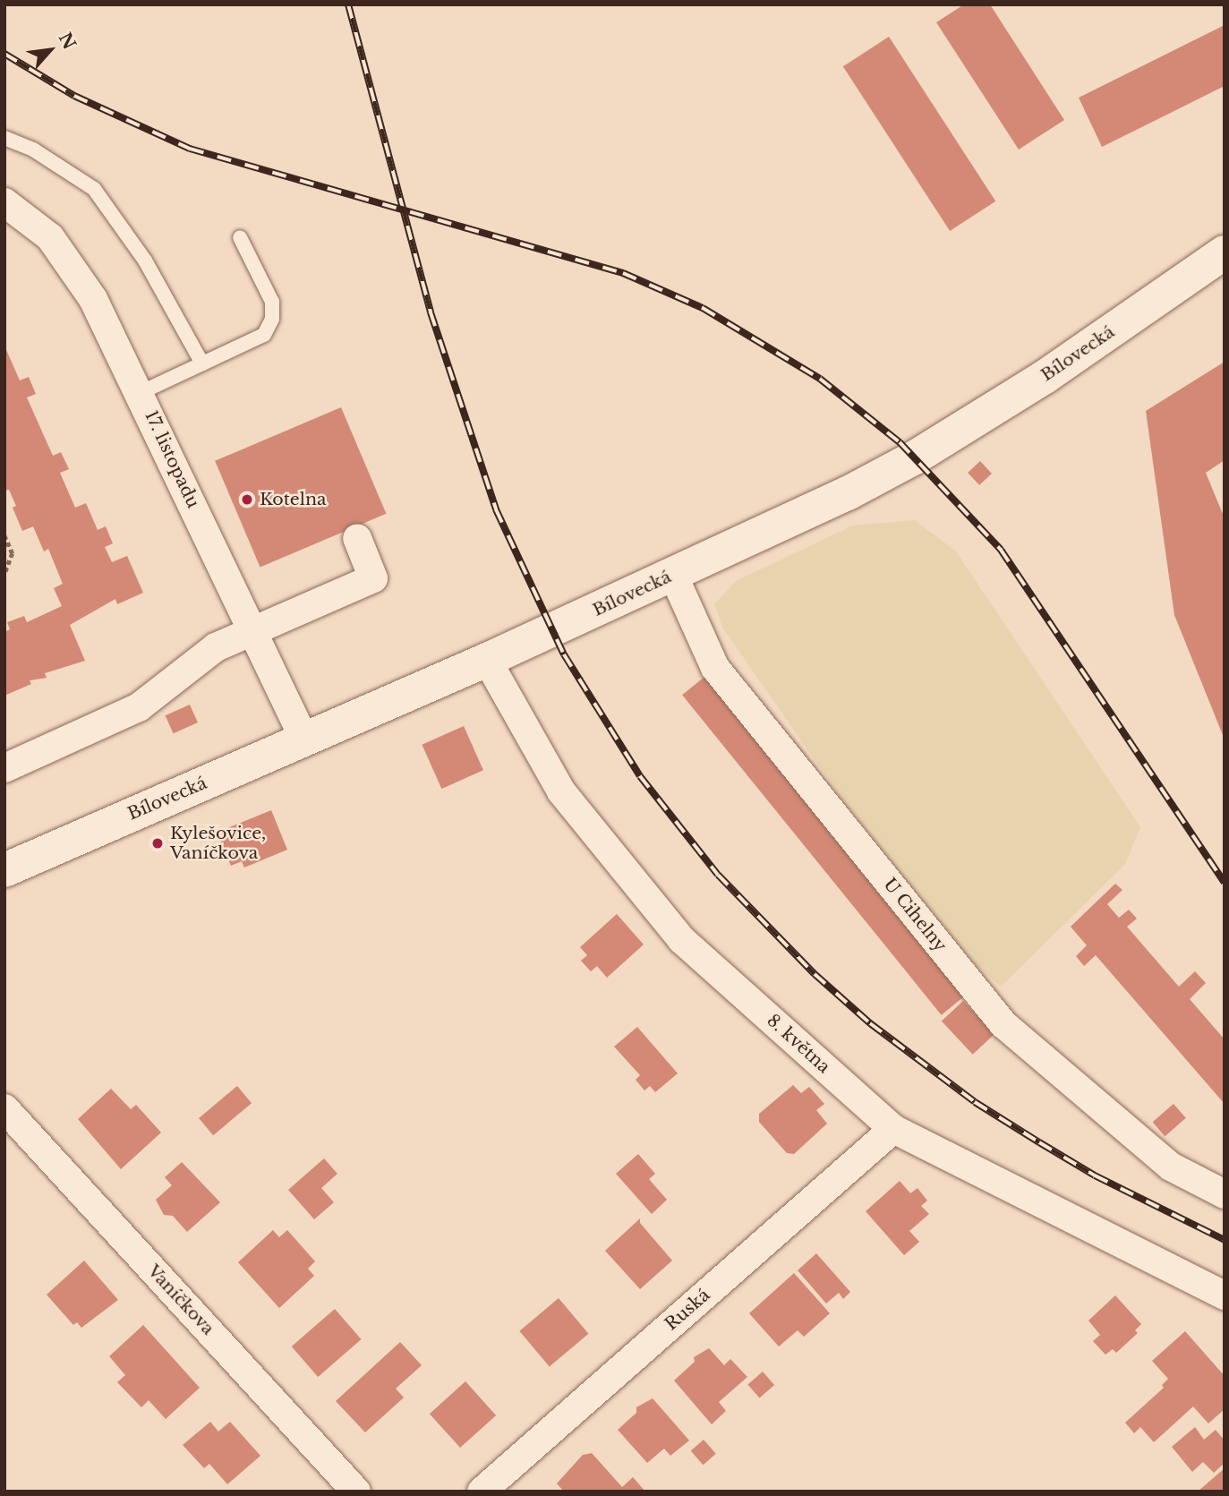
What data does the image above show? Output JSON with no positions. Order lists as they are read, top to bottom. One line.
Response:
{"streets":{"main road":["Bílovecká"],"street":["17. listopadu","U Cihelny","8. května","Vaníčkova","Ruská"]},"crossings":[["Bílovecká","17. listopadu"],["Bílovecká","U Cihelny"],["Bílovecká","8. května"],["8. května","Ruská"]],"places":["Kotelna","Kylešovice, Vaníčkova"],"north":"top right"}
